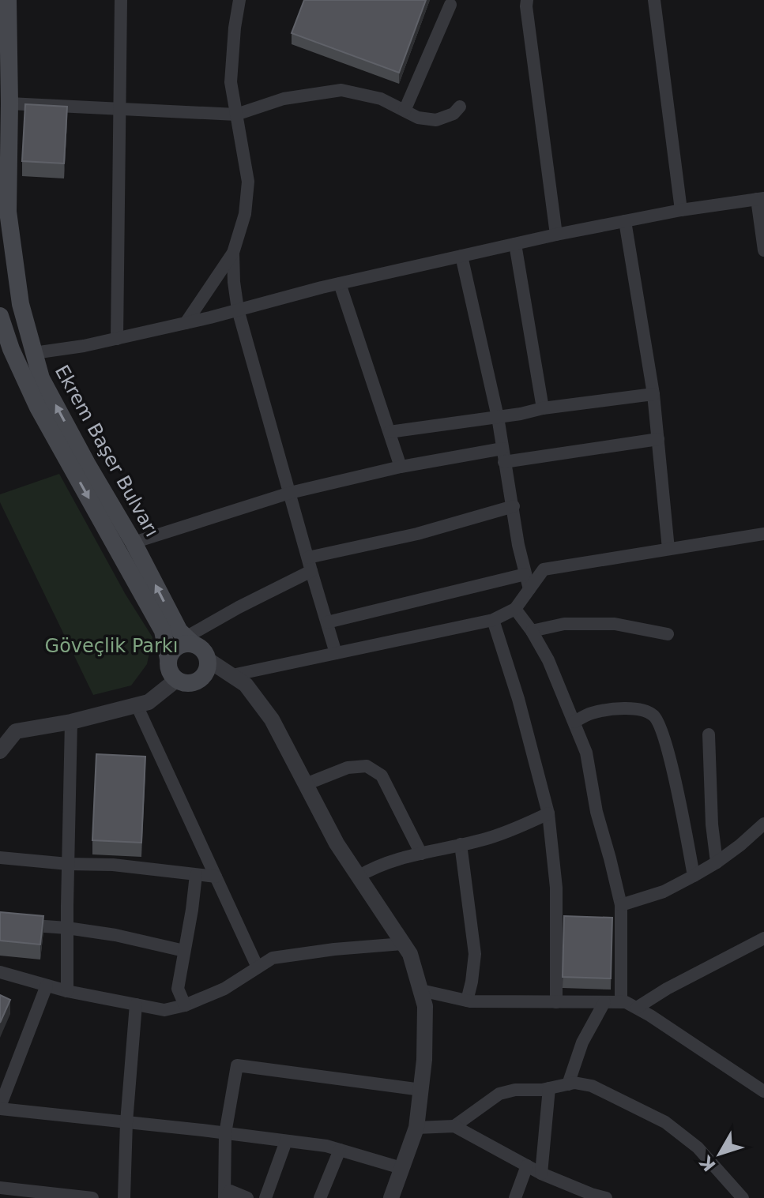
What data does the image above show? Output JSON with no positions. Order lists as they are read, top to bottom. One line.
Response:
{"streets":{"main road":["Ekrem Başer Bulvarı"]},"parks":["Göveçlik Parkı"],"north":"bottom left"}
